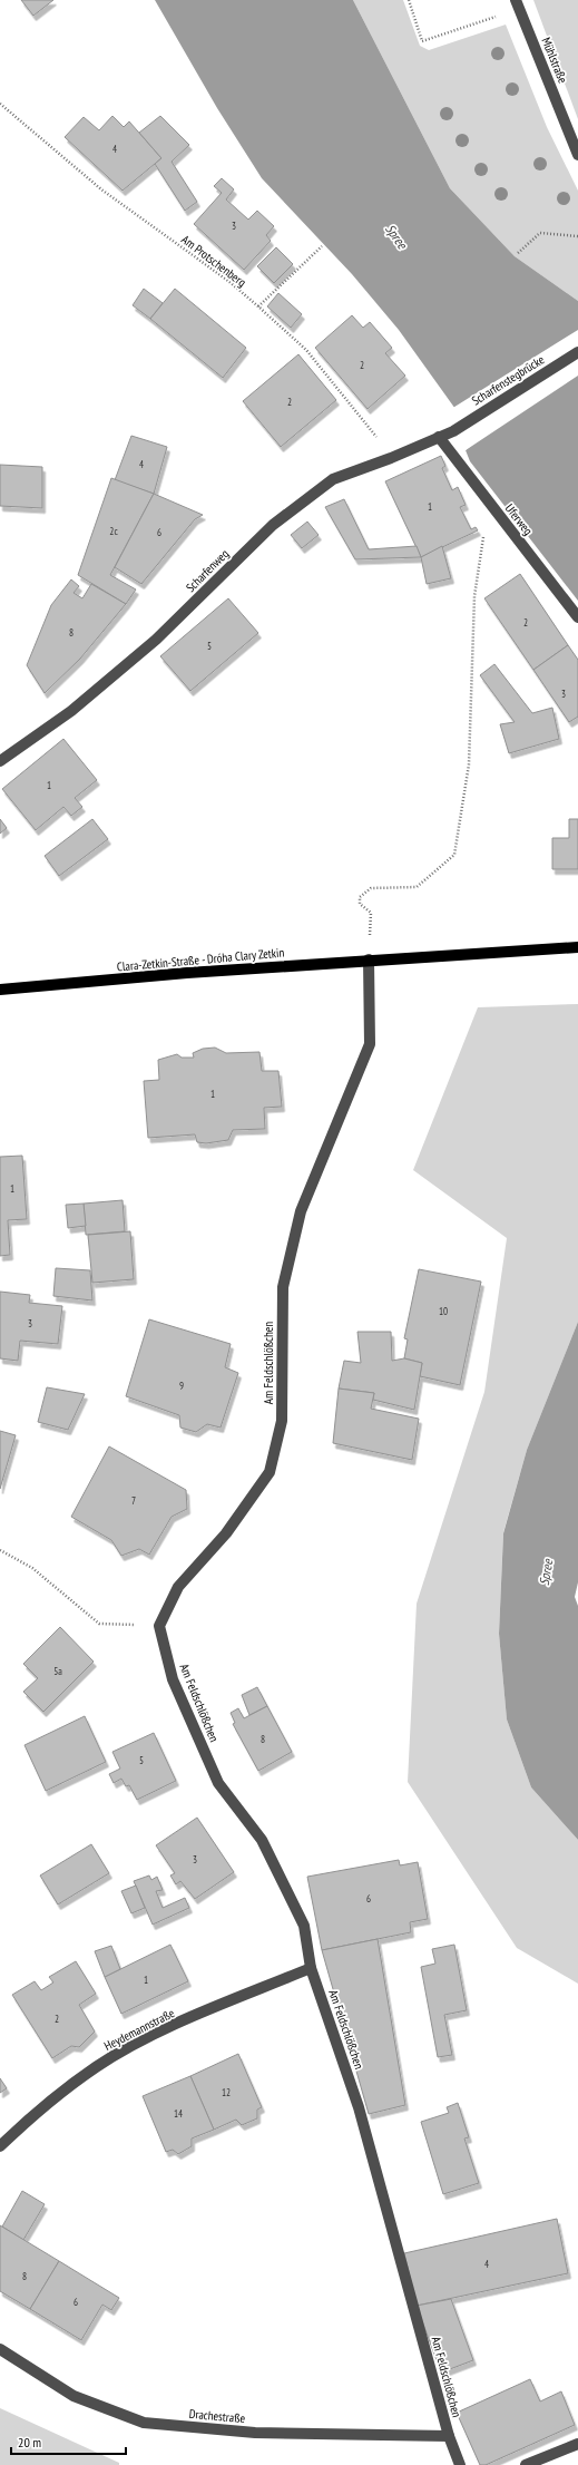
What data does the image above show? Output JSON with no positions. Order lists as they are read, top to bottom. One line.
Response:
{"streets":{"main road":["Clara-Zetkin-Straße - Dróha Clary Zetkin"],"street":["Mühlstraße","Scharfenstegbrücke","Uferweg","Scharfenweg","Am Feldschlößchen","Heydemannstraße","Drachestraße"],"path":["Am Protschenberg"]},"crossings":[["Am Protschenberg","Scharfenweg"],["Scharfenstegbrücke","Scharfenweg"],["Uferweg","Scharfenweg"],["Clara-Zetkin-Straße - Dróha Clary Zetkin","Am Feldschlößchen"],["Am Feldschlößchen","Heydemannstraße"],["Am Feldschlößchen","Drachestraße"]],"water":["Spree"],"house_numbers":["4","3","2","2","4","1","2c","6","2","8","5","3","1","1","1","10","3","9","7","5a","8","5","3","6","1","2","12","14","4","8","6"],"scale_bar":"20 m"}
